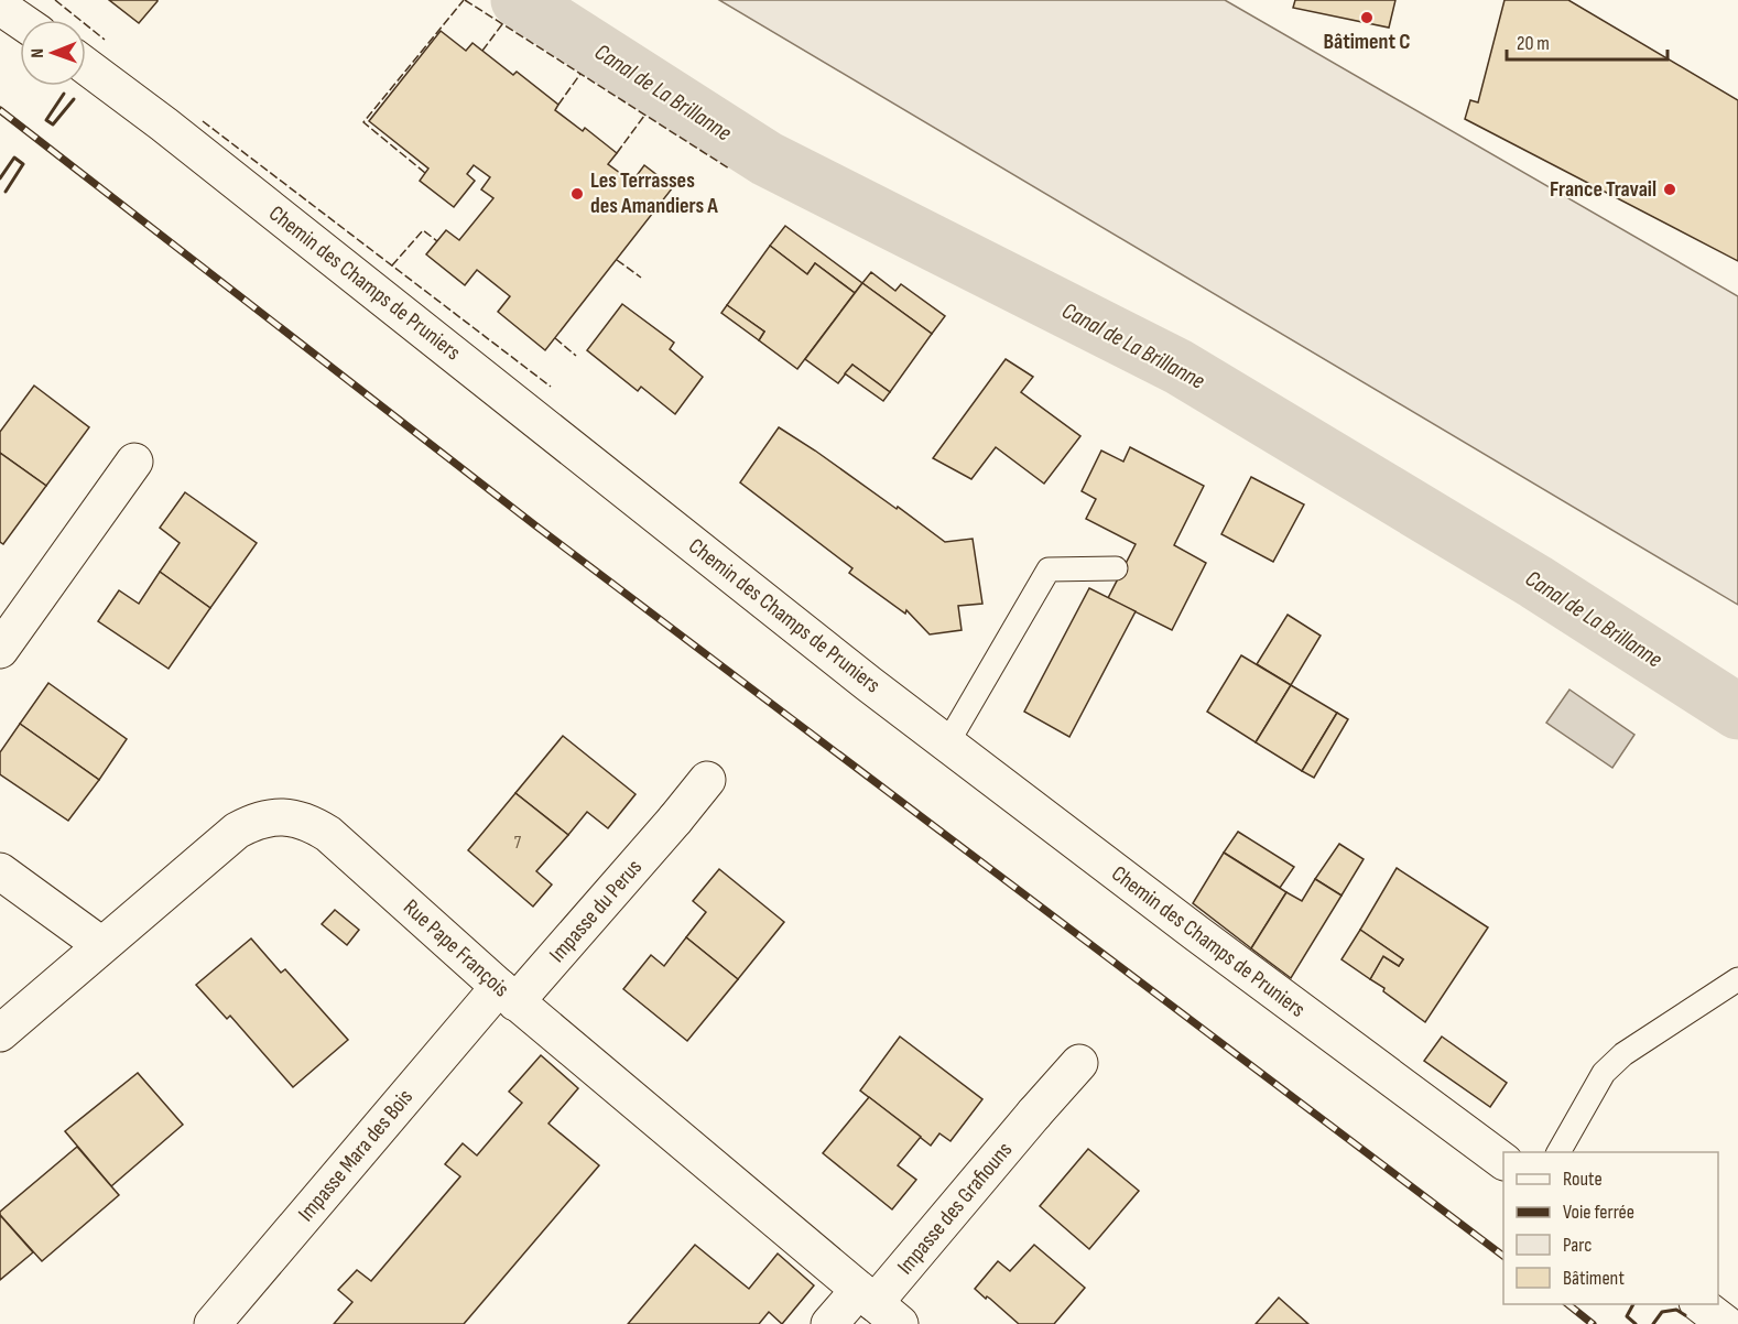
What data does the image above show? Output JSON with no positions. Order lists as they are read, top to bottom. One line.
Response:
{"streets":{"street":["Chemin des Champs de Pruniers","Impasse du Perus","Rue Pape François","Impasse Mara des Bois","Impasse des Grafiouns"]},"crossings":[["Impasse du Perus","Rue Pape François"],["Impasse du Perus","Impasse Mara des Bois"],["Rue Pape François","Impasse Mara des Bois"],["Rue Pape François","Impasse des Grafiouns"]],"water":["Canal de La Brillanne"],"places":["Bâtiment C","France Travail","Les Terrasses des Amandiers A"],"house_numbers":["7"],"legend":["Route","Voie ferrée","Parc","Bâtiment"],"scale_bar":"20 m","north":"left"}
